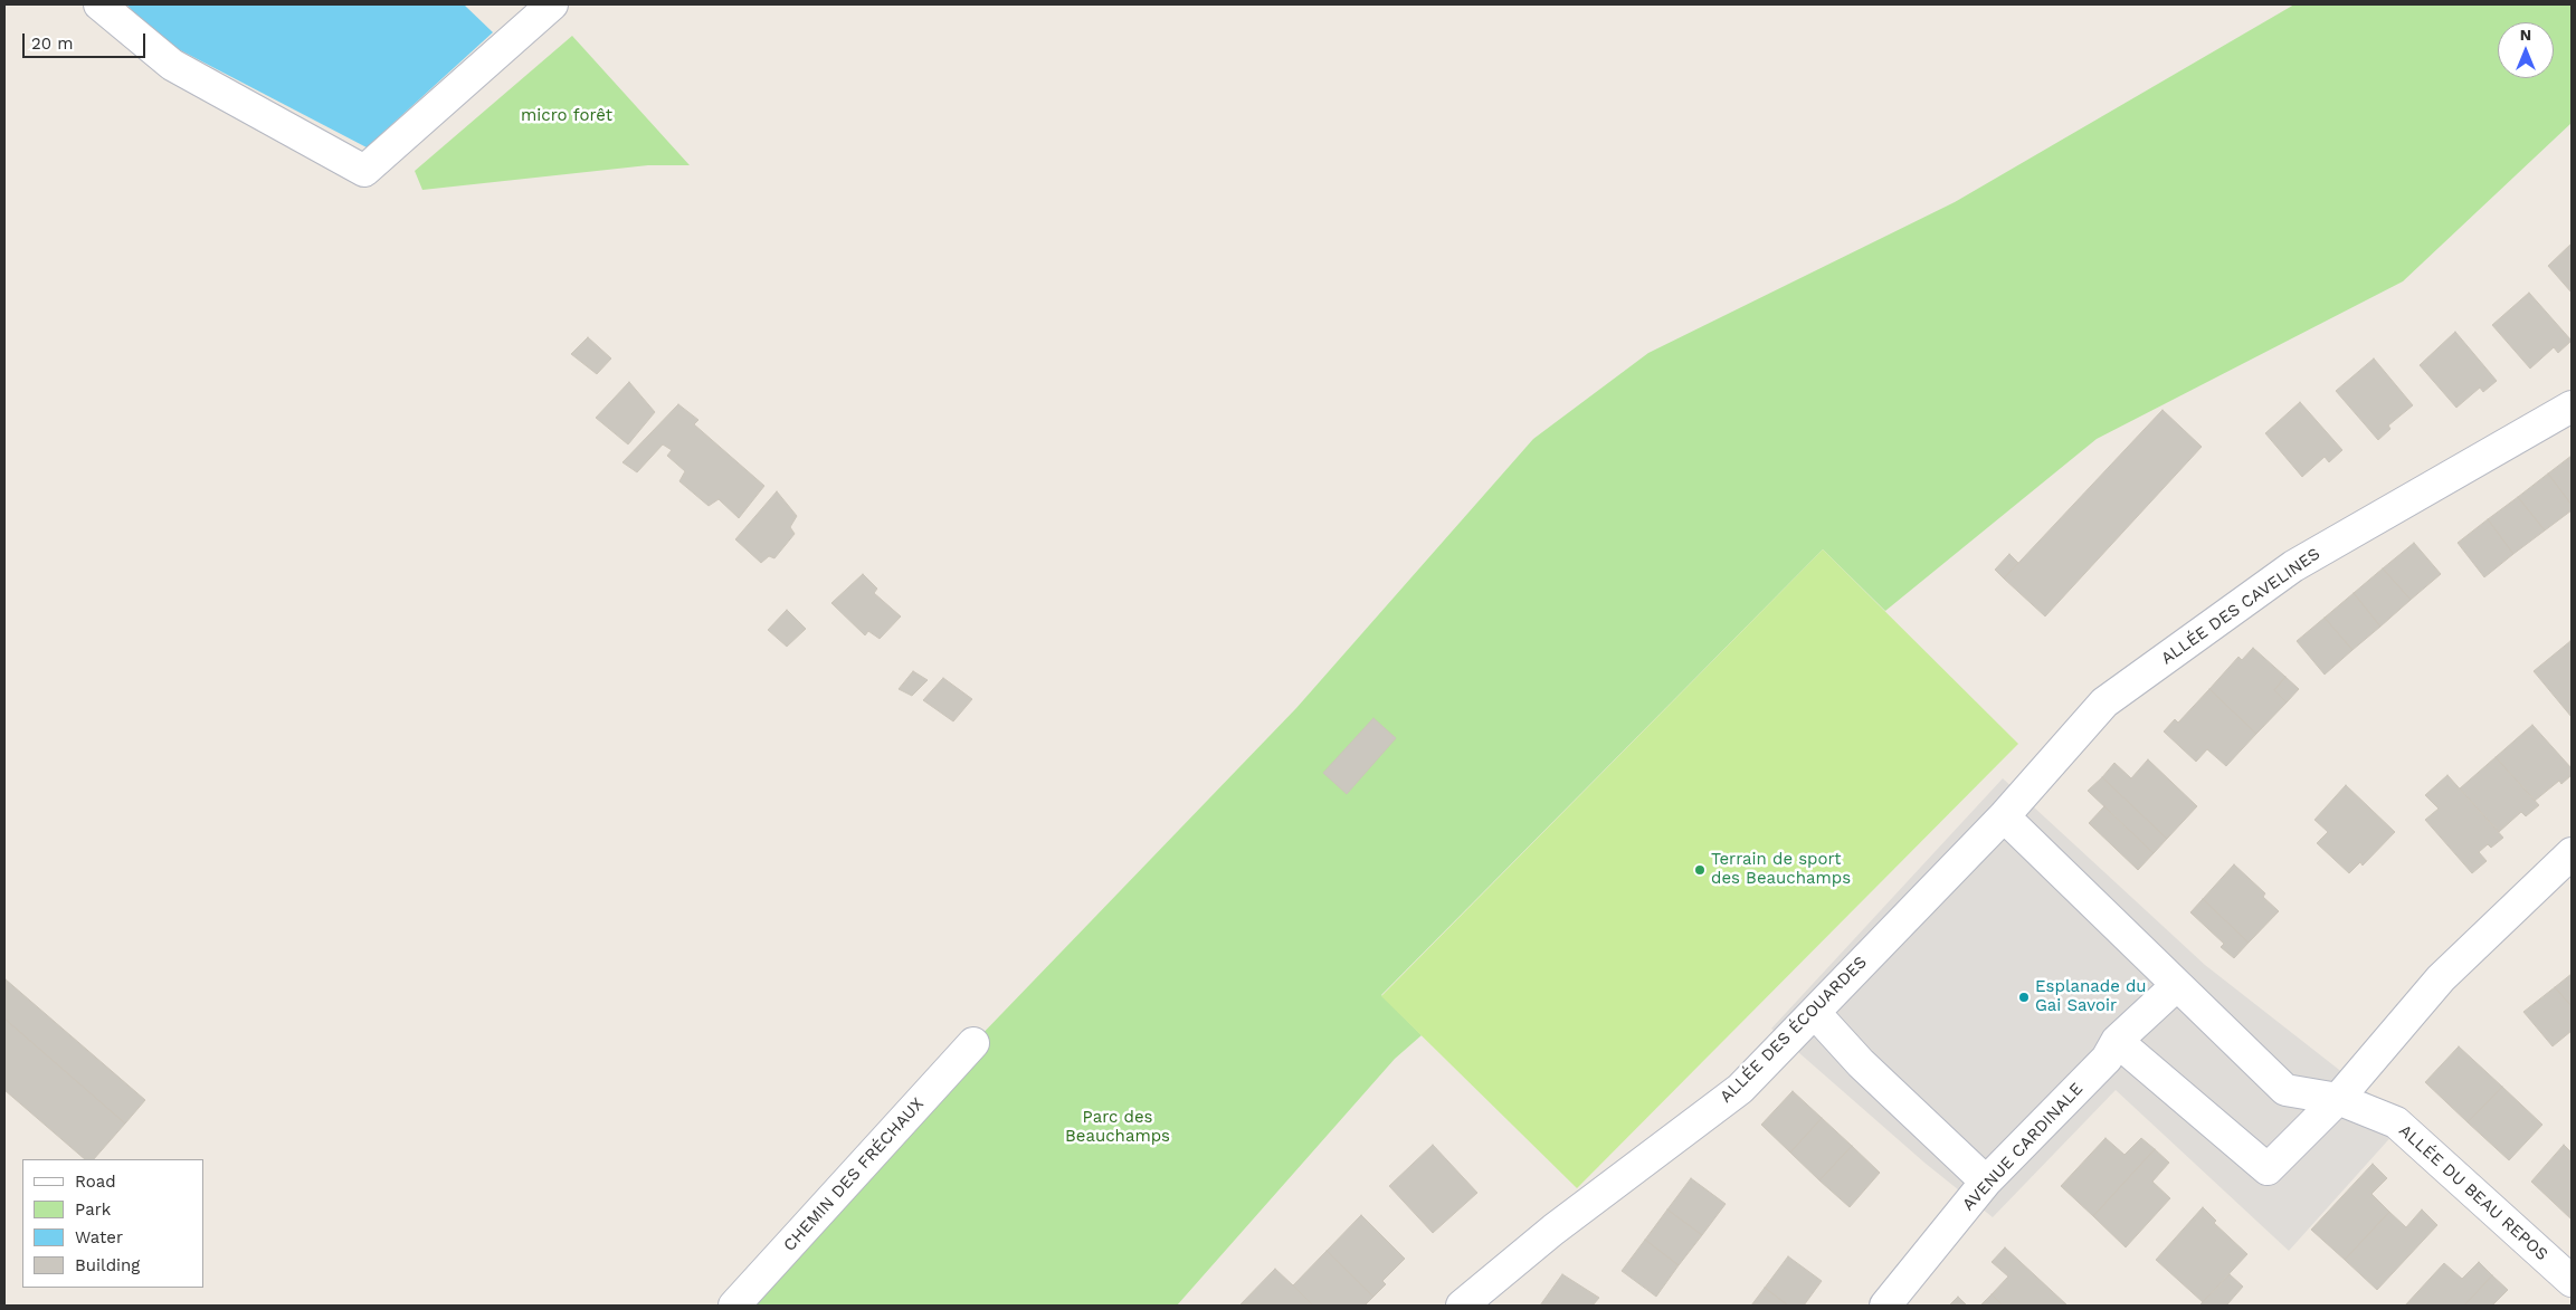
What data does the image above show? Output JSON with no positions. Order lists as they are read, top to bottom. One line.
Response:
{"streets":{"street":["ALLÉE DES CAVELINES","ALLÉE DES ÉCOUARDES","AVENUE CARDINALE","CHEMIN DES FRÉCHAUX","ALLÉE DU BEAU REPOS"]},"crossings":[["ALLÉE DES CAVELINES","ALLÉE DES ÉCOUARDES"],["AVENUE CARDINALE","ALLÉE DU BEAU REPOS"]],"parks":["micro forêt","Parc des Beauchamps"],"places":["Terrain de sport des Beauchamps","Esplanade du Gai Savoir"],"legend":["Road","Park","Water","Building"],"scale_bar":"20 m","north":"top"}
